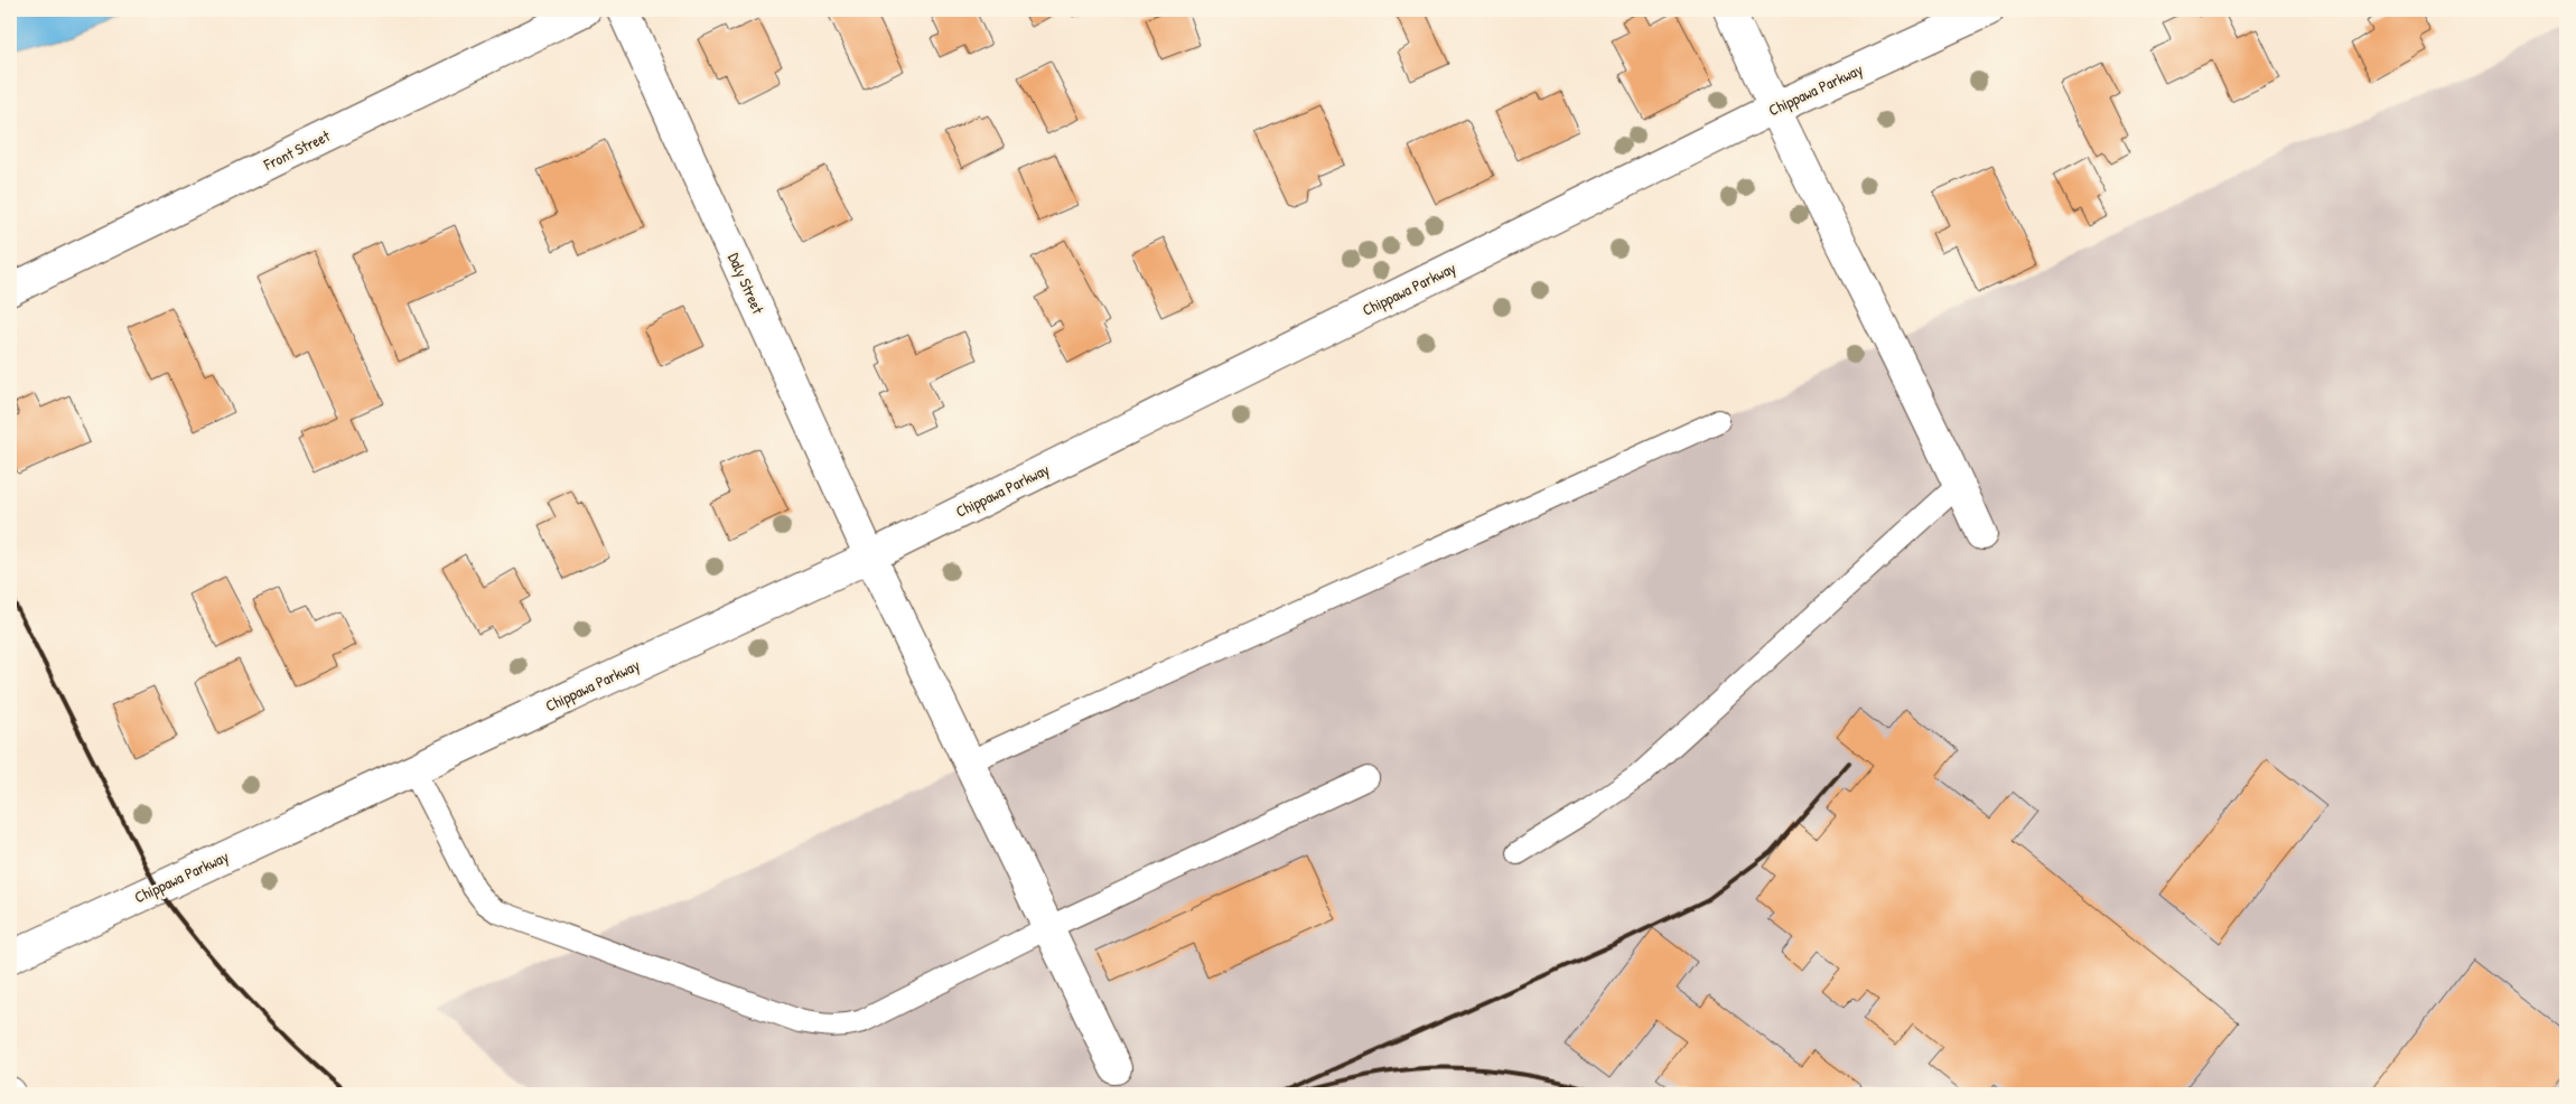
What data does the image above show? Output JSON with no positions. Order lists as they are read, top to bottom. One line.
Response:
{"streets":{"street":["Chippawa Parkway","Front Street","Daly Street"]},"crossings":[["Chippawa Parkway","Daly Street"]]}
